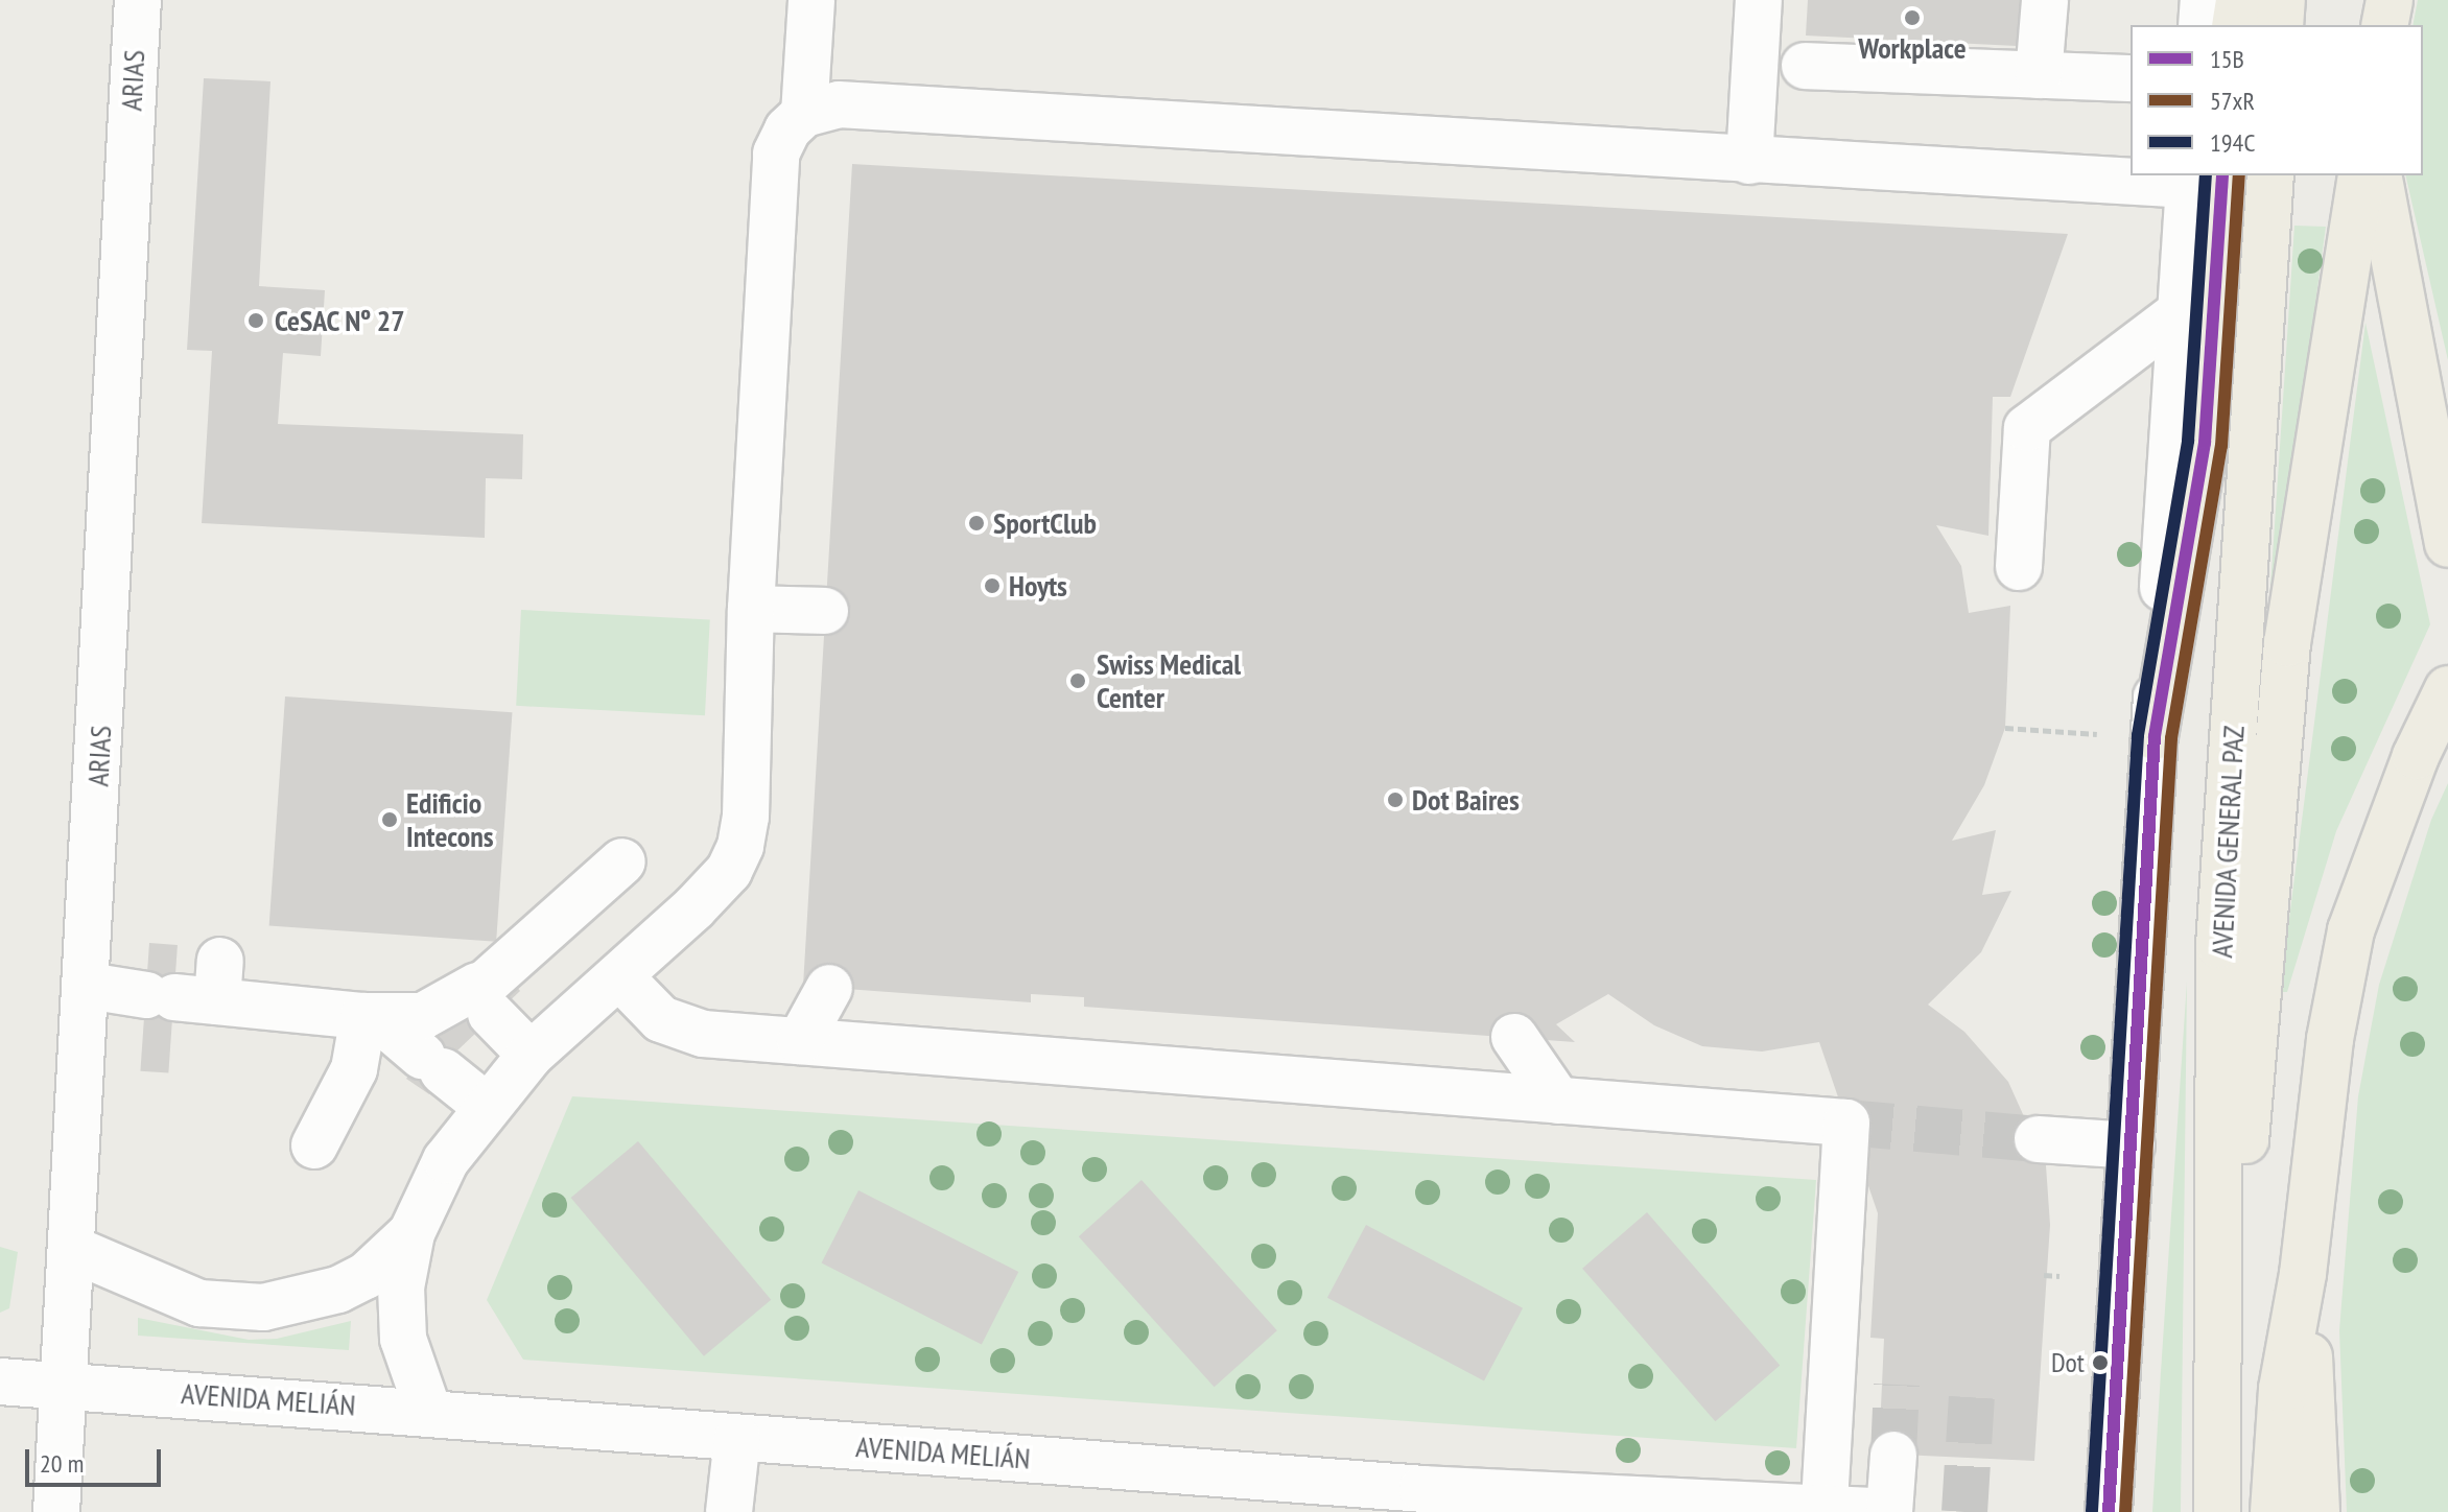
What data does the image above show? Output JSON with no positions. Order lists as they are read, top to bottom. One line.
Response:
{"streets":{"highway":["AVENIDA GENERAL PAZ"],"street":["ARIAS","AVENIDA MELIÁN"]},"crossings":[["ARIAS","AVENIDA MELIÁN"]],"places":["Workplace","CeSAC Nº 27","SportClub","Hoyts","Swiss Medical Center","Dot Baires","Edificio Intecons","Dot"],"lines":["transit line 15B","transit line 57xR","transit line 194C"],"legend":["15B","57xR","194C"],"scale_bar":"20 m"}
